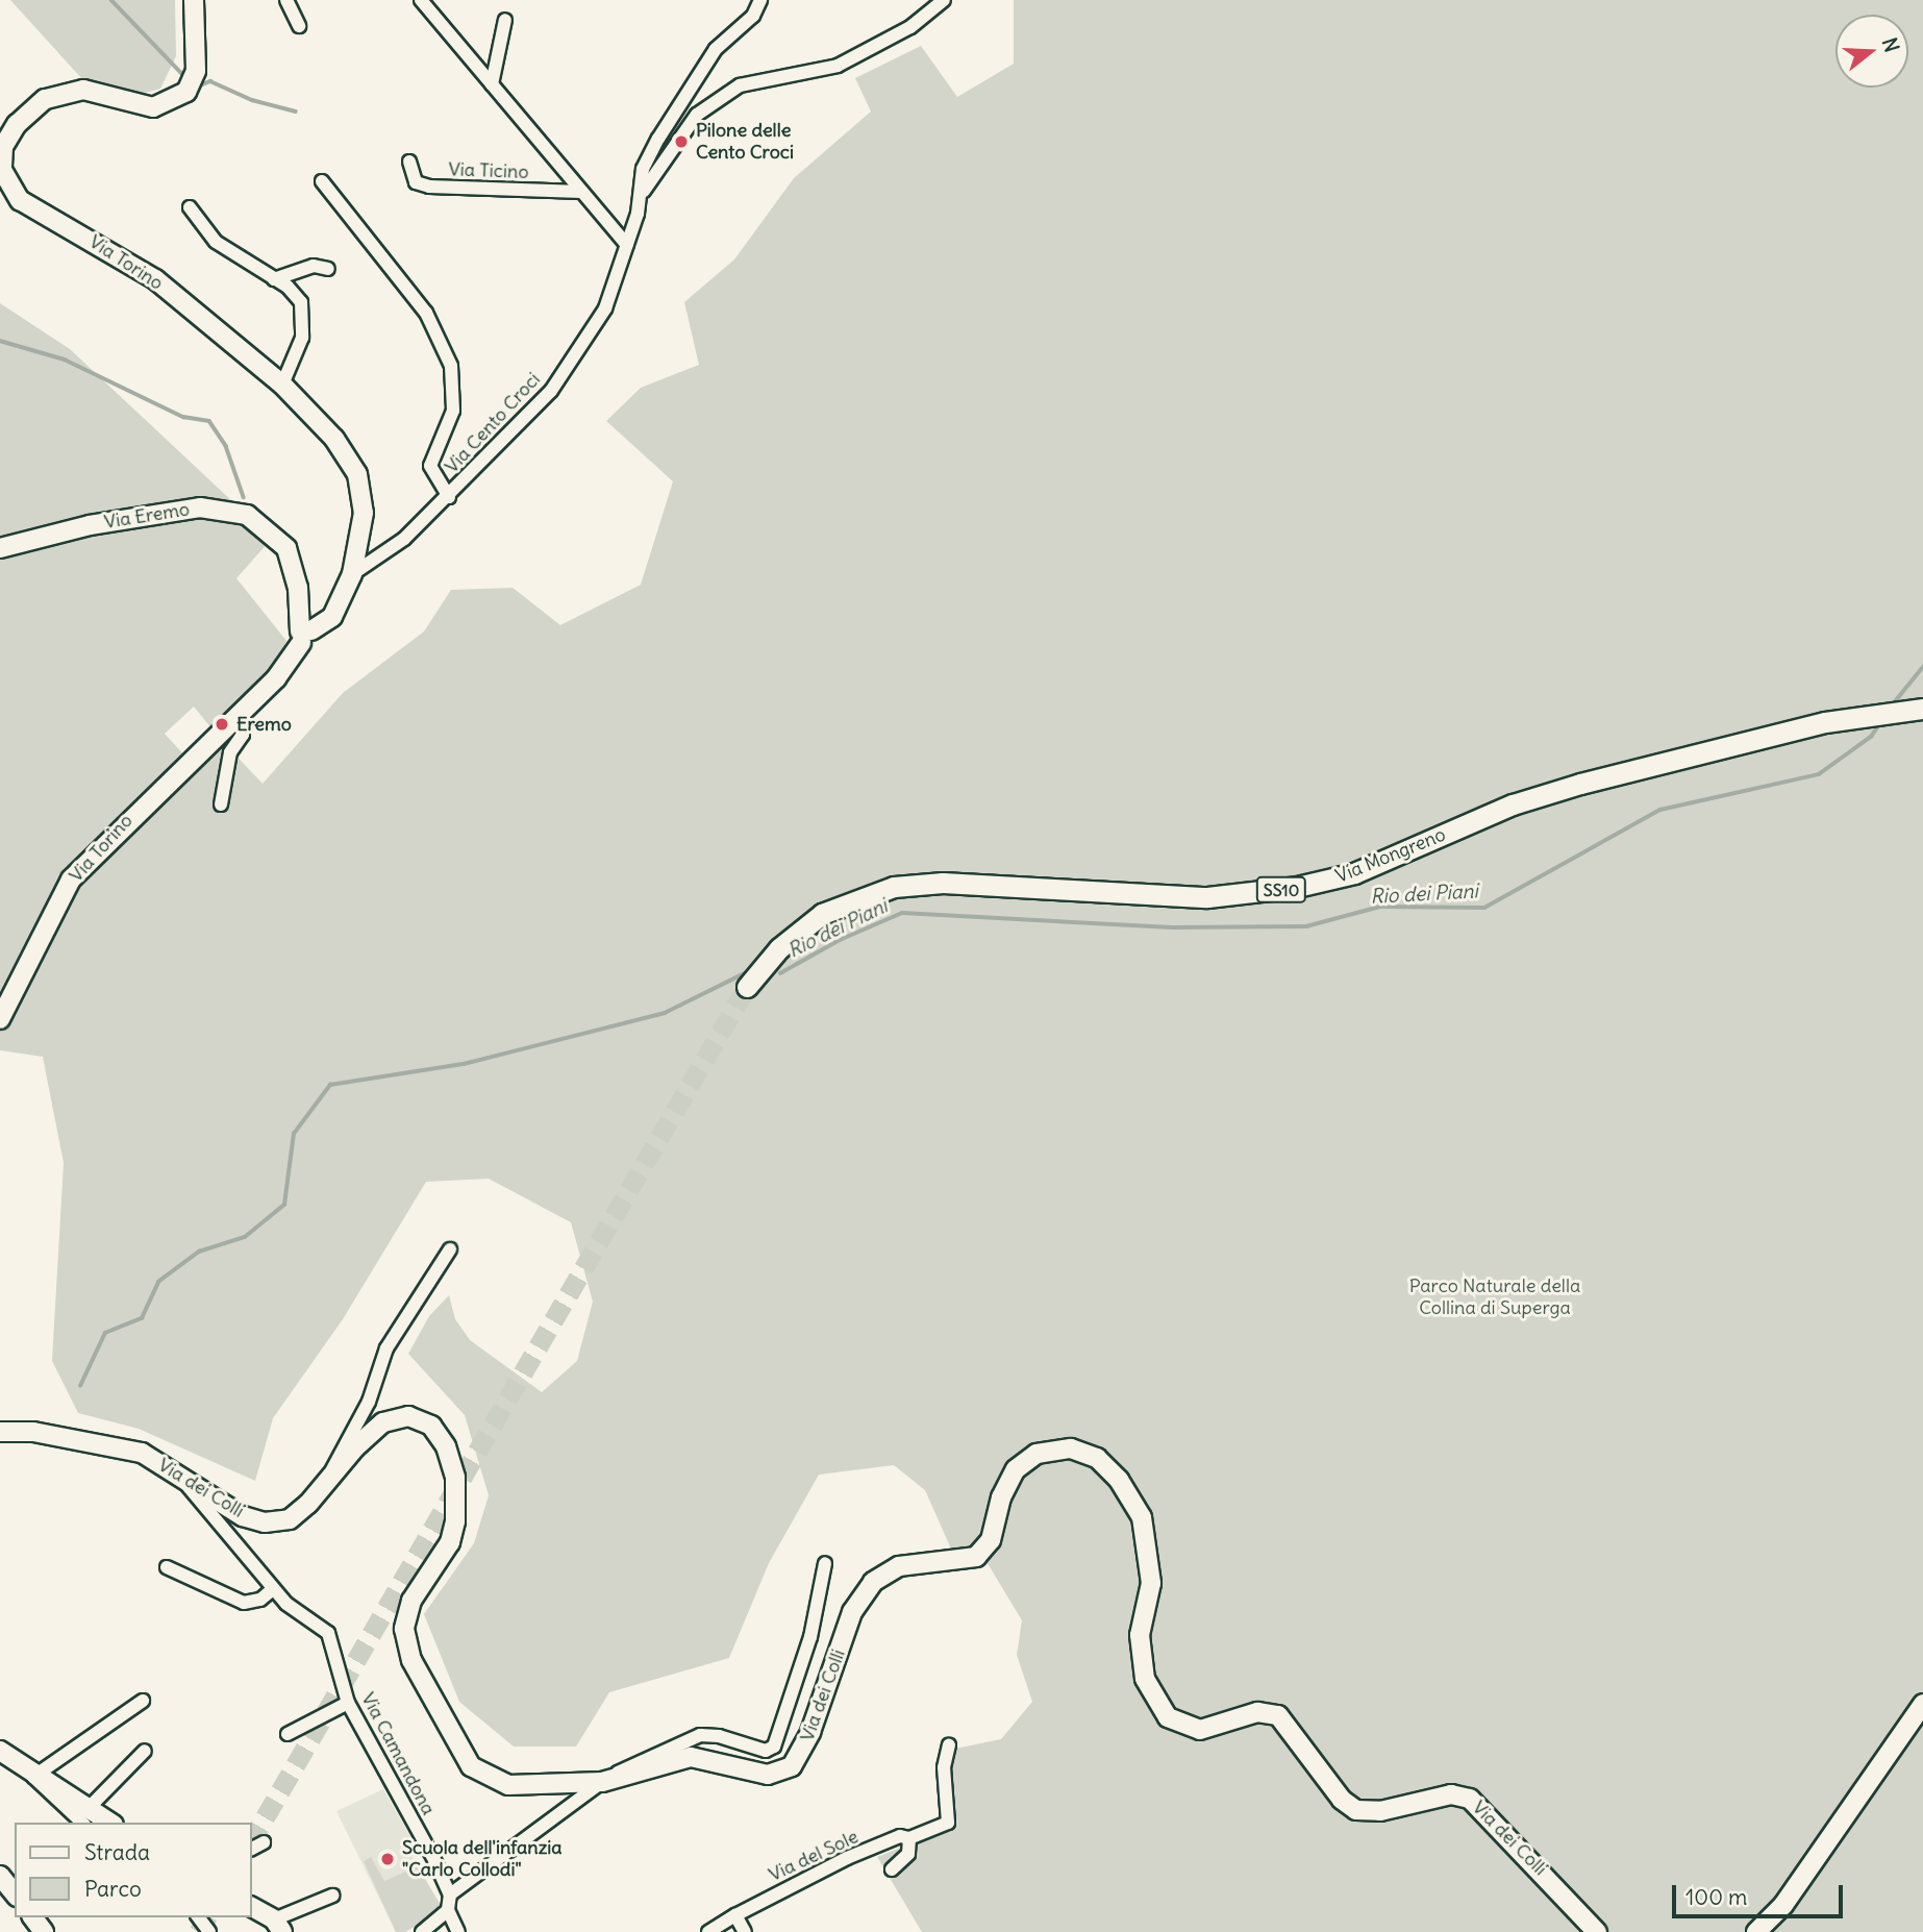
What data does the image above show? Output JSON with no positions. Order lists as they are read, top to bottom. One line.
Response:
{"streets":{"main road":["Via Mongreno","SS10"],"street":["Via Ticino","Via Torino","Via Cento Croci","Via Eremo","Via dei Colli","Via Camandona","Via del Sole"]},"crossings":[["Via Ticino","Via Cento Croci"],["Via Torino","Via Cento Croci"],["Via Torino","Via Eremo"],["Via dei Colli","Via Camandona"]],"water":["Rio dei Piani"],"parks":["Parco Naturale della Collina di Superga"],"places":["Pilone delle Cento Croci","Eremo","Scuola dell'infanzia \"Carlo Collodi\""],"legend":["Strada","Parco"],"scale_bar":"100 m","north":"right"}
